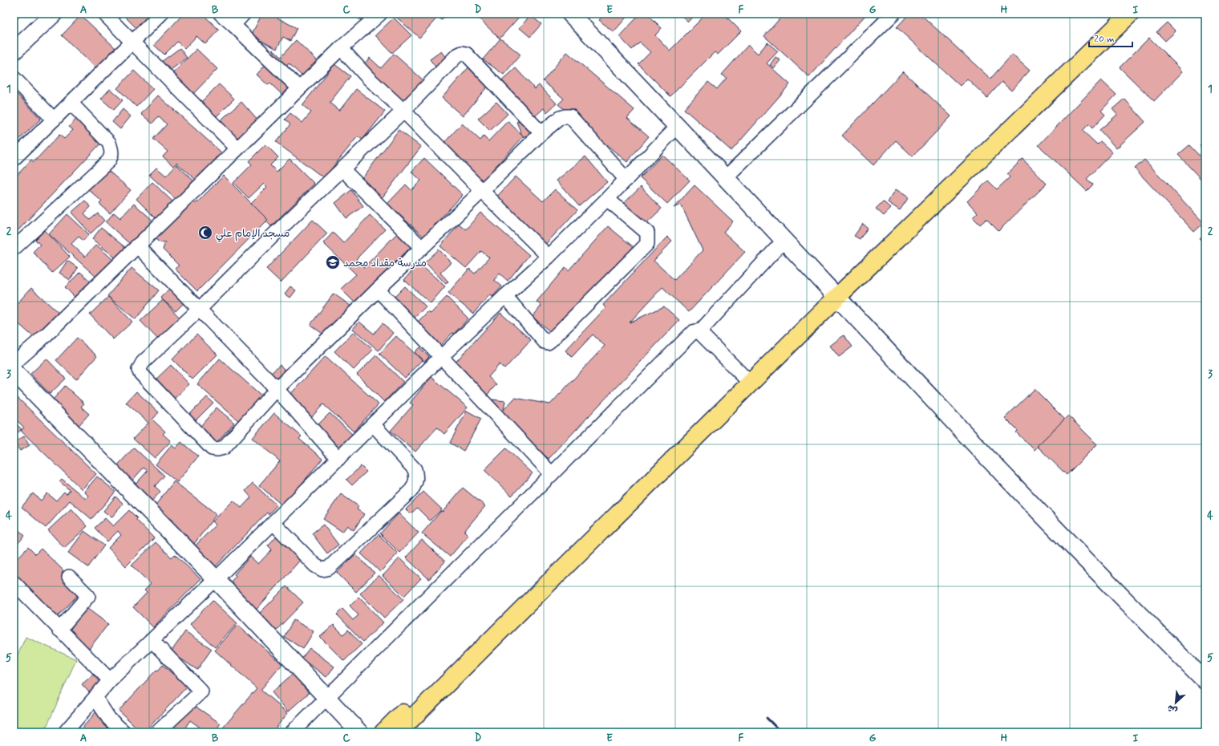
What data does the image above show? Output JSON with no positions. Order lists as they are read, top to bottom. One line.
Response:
{"places":{"mosque":["مسجد الإمام علي"],"school or university":["مدرسة مقداد محمد"]},"scale_bar":"20 m","north":"bottom left","grid":{"columns":["A","B","C","D","E","F","G","H","I"],"rows":["1","2","3","4","5"]}}
